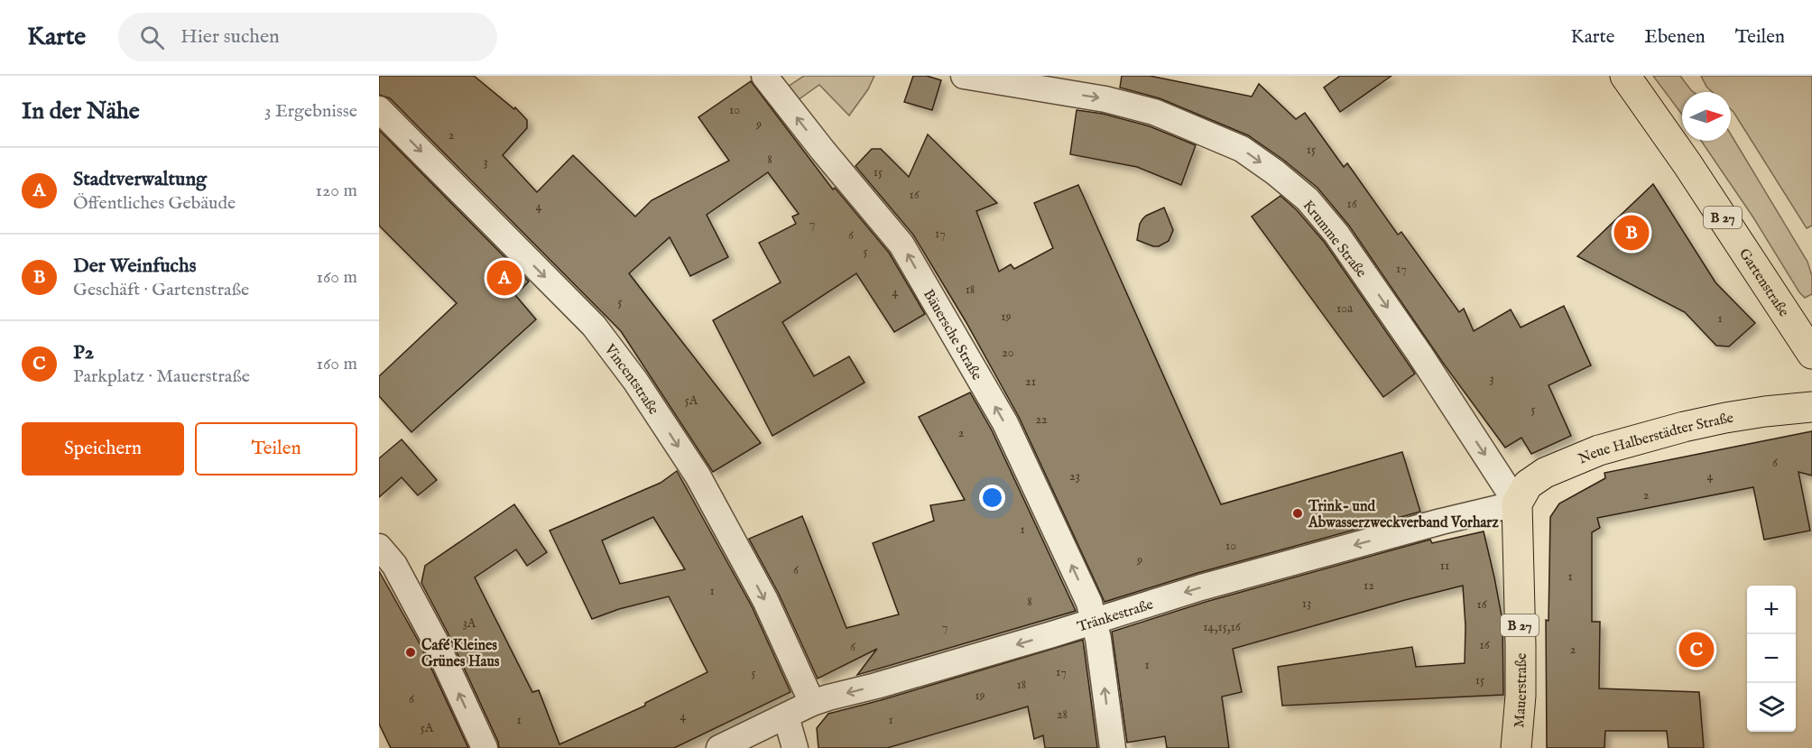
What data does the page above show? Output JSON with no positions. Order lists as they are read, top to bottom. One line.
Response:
{"streets":{"main road":["B 27","Gartenstraße","Neue Halberstädter Straße","Mauerstraße"],"street":["Krumme Straße","Bäuersche Straße","Vincentstraße","Tränkestraße"]},"crossings":[["Krumme Straße","Neue Halberstädter Straße"],["Krumme Straße","Tränkestraße"],["Krumme Straße","Mauerstraße"],["Bäuersche Straße","Tränkestraße"],["Vincentstraße","Tränkestraße"],["Neue Halberstädter Straße","Tränkestraße"],["Neue Halberstädter Straße","Mauerstraße"],["Tränkestraße","Mauerstraße"]],"one_way":["Krumme Straße","Bäuersche Straße","Vincentstraße","Tränkestraße"],"places":["Trink- und Abwasserzweckverband Vorharz","Café Kleines Grünes Haus"],"house_numbers":["10","9","2","15","8","3","15","16","16","4","7","17","6","5","17","18","4","5","10a","19","1","20","3","21","5A","5","22","2","6","23","4","2","1","10","9","11","6","1","12","1","8","13","16","3A","7","14,15,16","16","6","2","1","17","5","15","18","19","6","28","4","1","1","5A"],"north":"right","page":{"header":"Karte","search":"Hier suchen","nav":["Karte","Ebenen","Teilen"],"heading":["In der Nähe","3 Ergebnisse"],"list":[{"mark":"A","name":"Stadtverwaltung","note":"Öffentliches Gebäude","value":"120 m"},{"mark":"B","name":"Der Weinfuchs","note":"Geschäft · Gartenstraße","value":"160 m"},{"mark":"C","name":"P2","note":"Parkplatz · Mauerstraße","value":"160 m"}],"pins":["B","A","C"],"buttons":["Speichern","Teilen"],"map_buttons":["+","−"]}}
